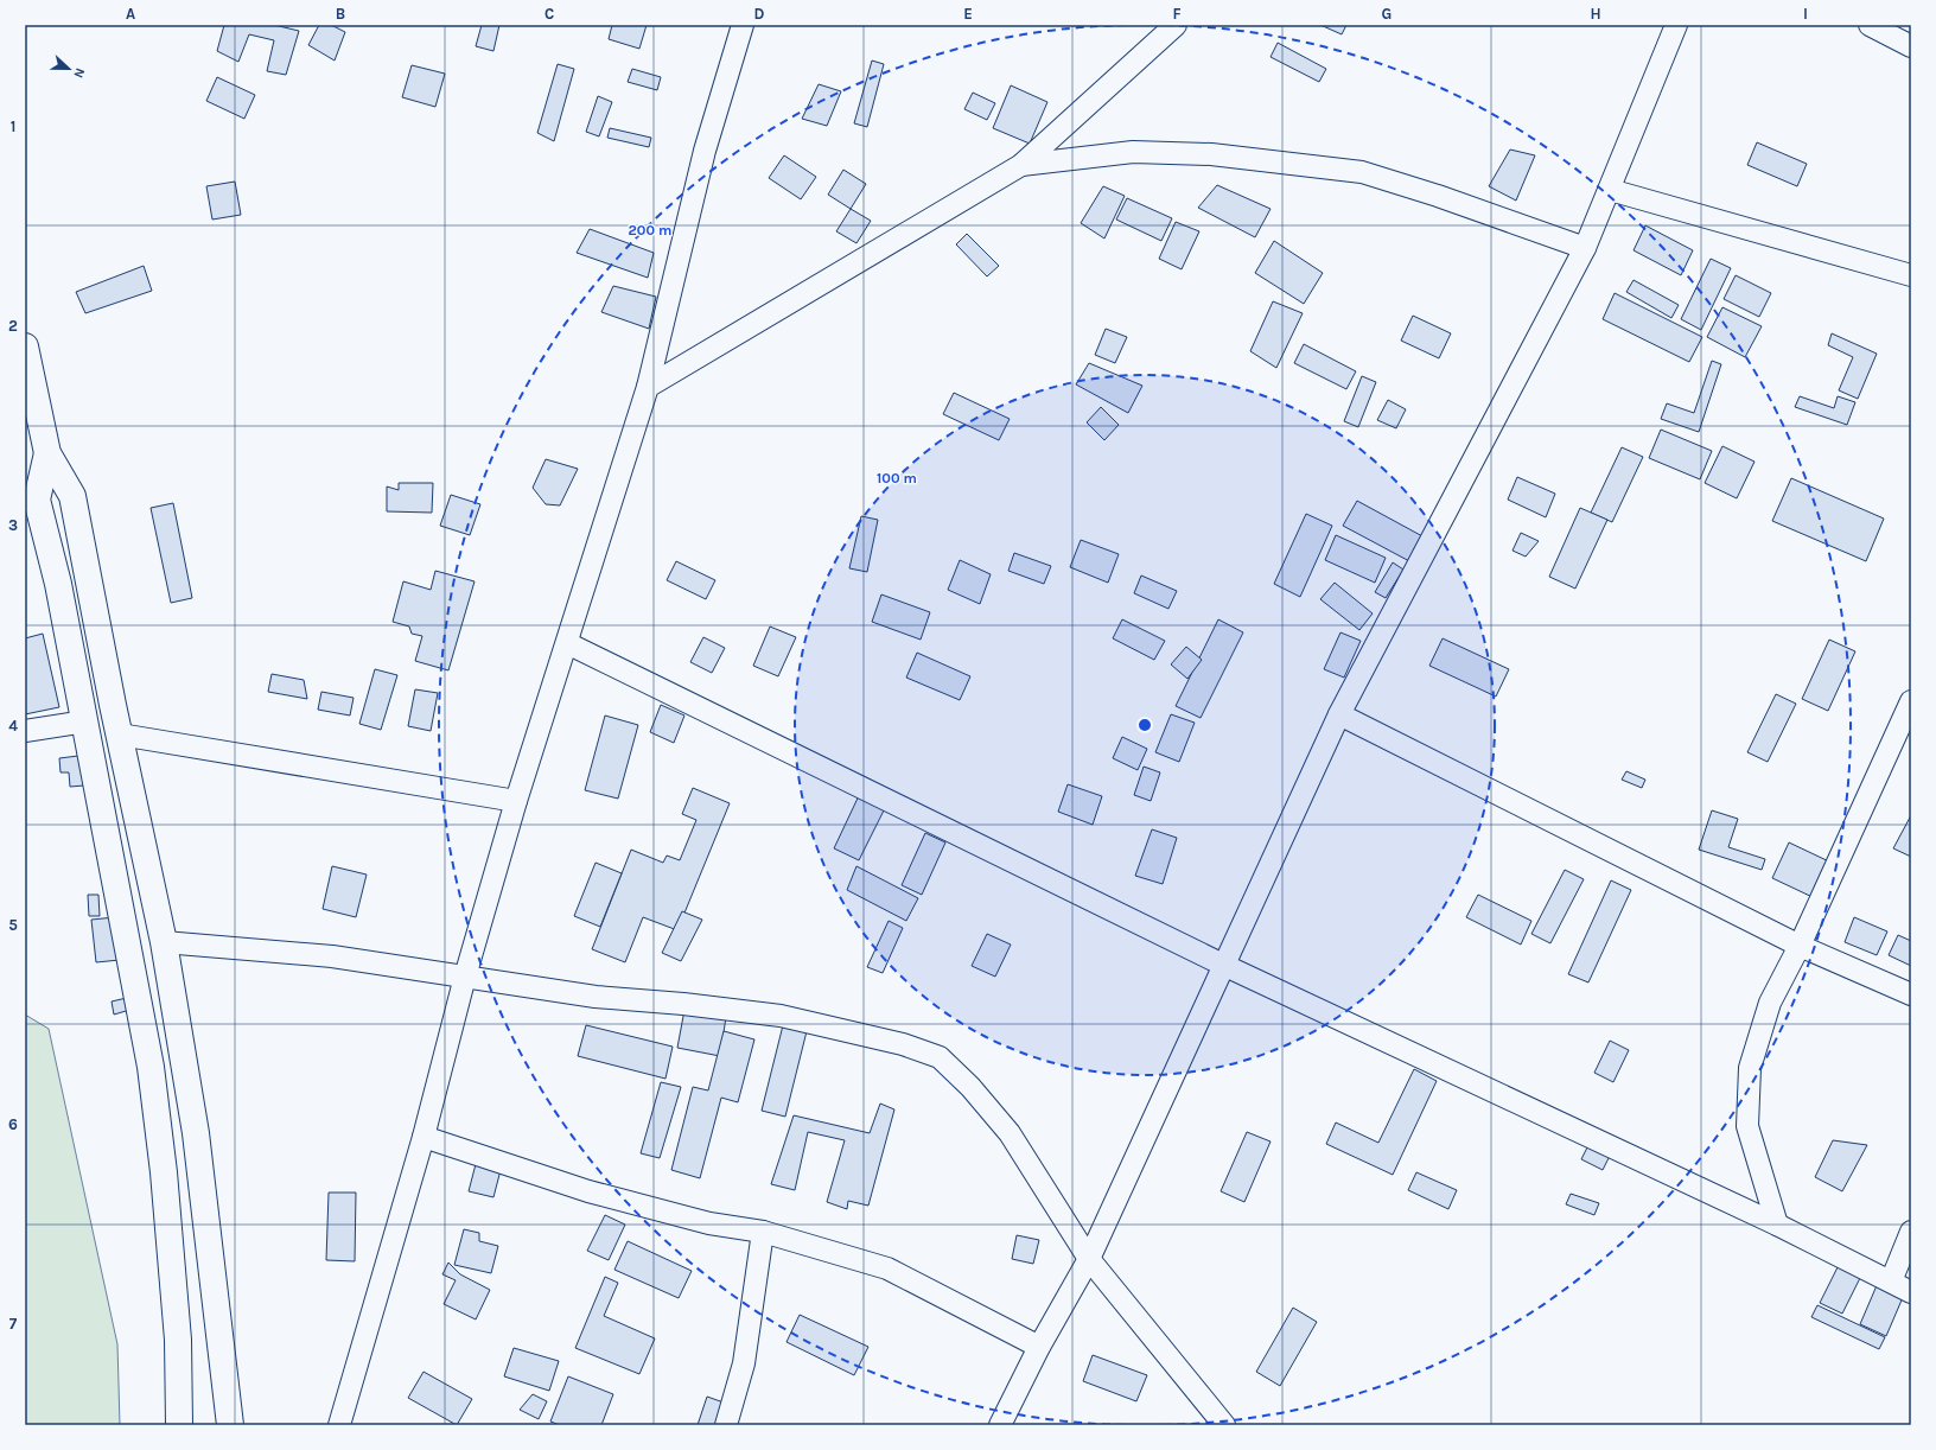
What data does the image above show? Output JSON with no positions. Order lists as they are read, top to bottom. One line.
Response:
{"north":"right","grid":{"columns":["A","B","C","D","E","F","G","H","I"],"rows":["1","2","3","4","5","6","7"]},"rings":["200 m","100 m"]}
